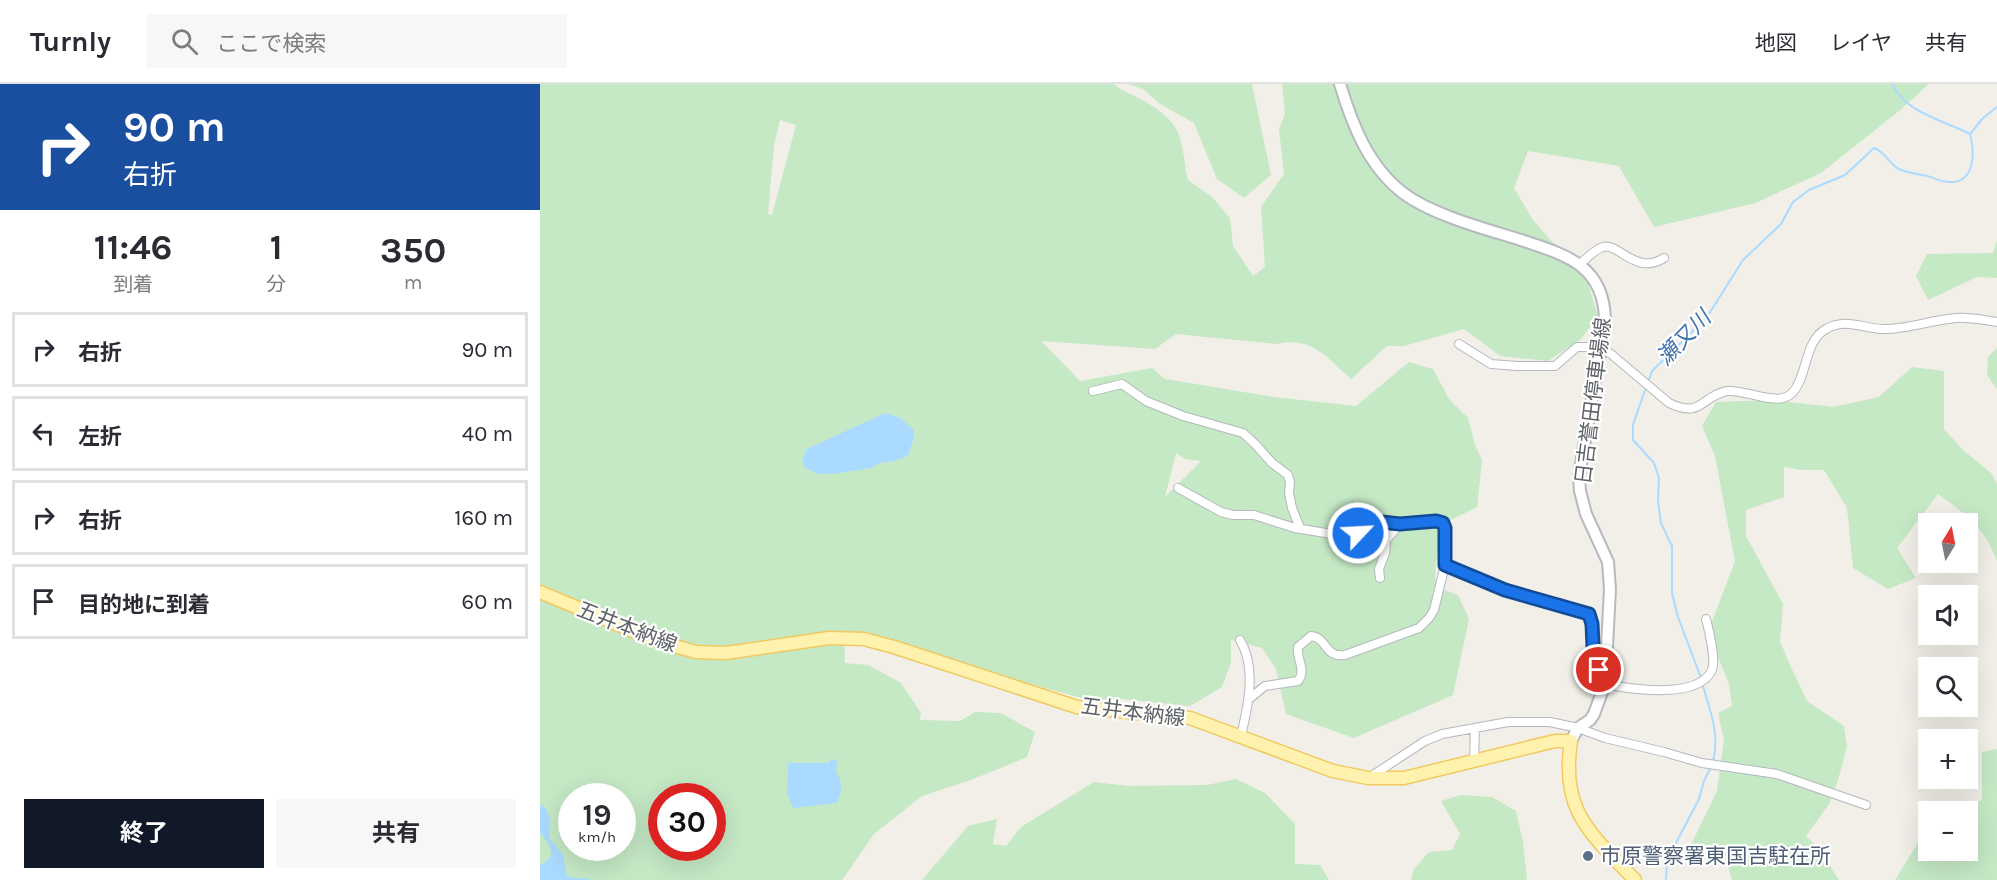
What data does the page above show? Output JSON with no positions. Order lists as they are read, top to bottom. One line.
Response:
{"streets":{"main road":["日吉誉田停車場線","五井本納線"]},"crossings":[["日吉誉田停車場線","五井本納線"]],"water":["瀬又川"],"places":["市原警察署東国吉駐在所"],"north":"top","page":{"header":"Turnly","search":"ここで検索","nav":["地図","レイヤ","共有"],"turn":["90 m","右折"],"eta":["11:46","到着","1","分","350","m"],"list":[{"name":"右折","value":"90 m"},{"name":"左折","value":"40 m"},{"name":"右折","value":"160 m"},{"name":"目的地に到着","value":"60 m"}],"map_buttons":["+","−"],"speed":"19 km/h","limit":"30","buttons":["終了","共有"]}}
